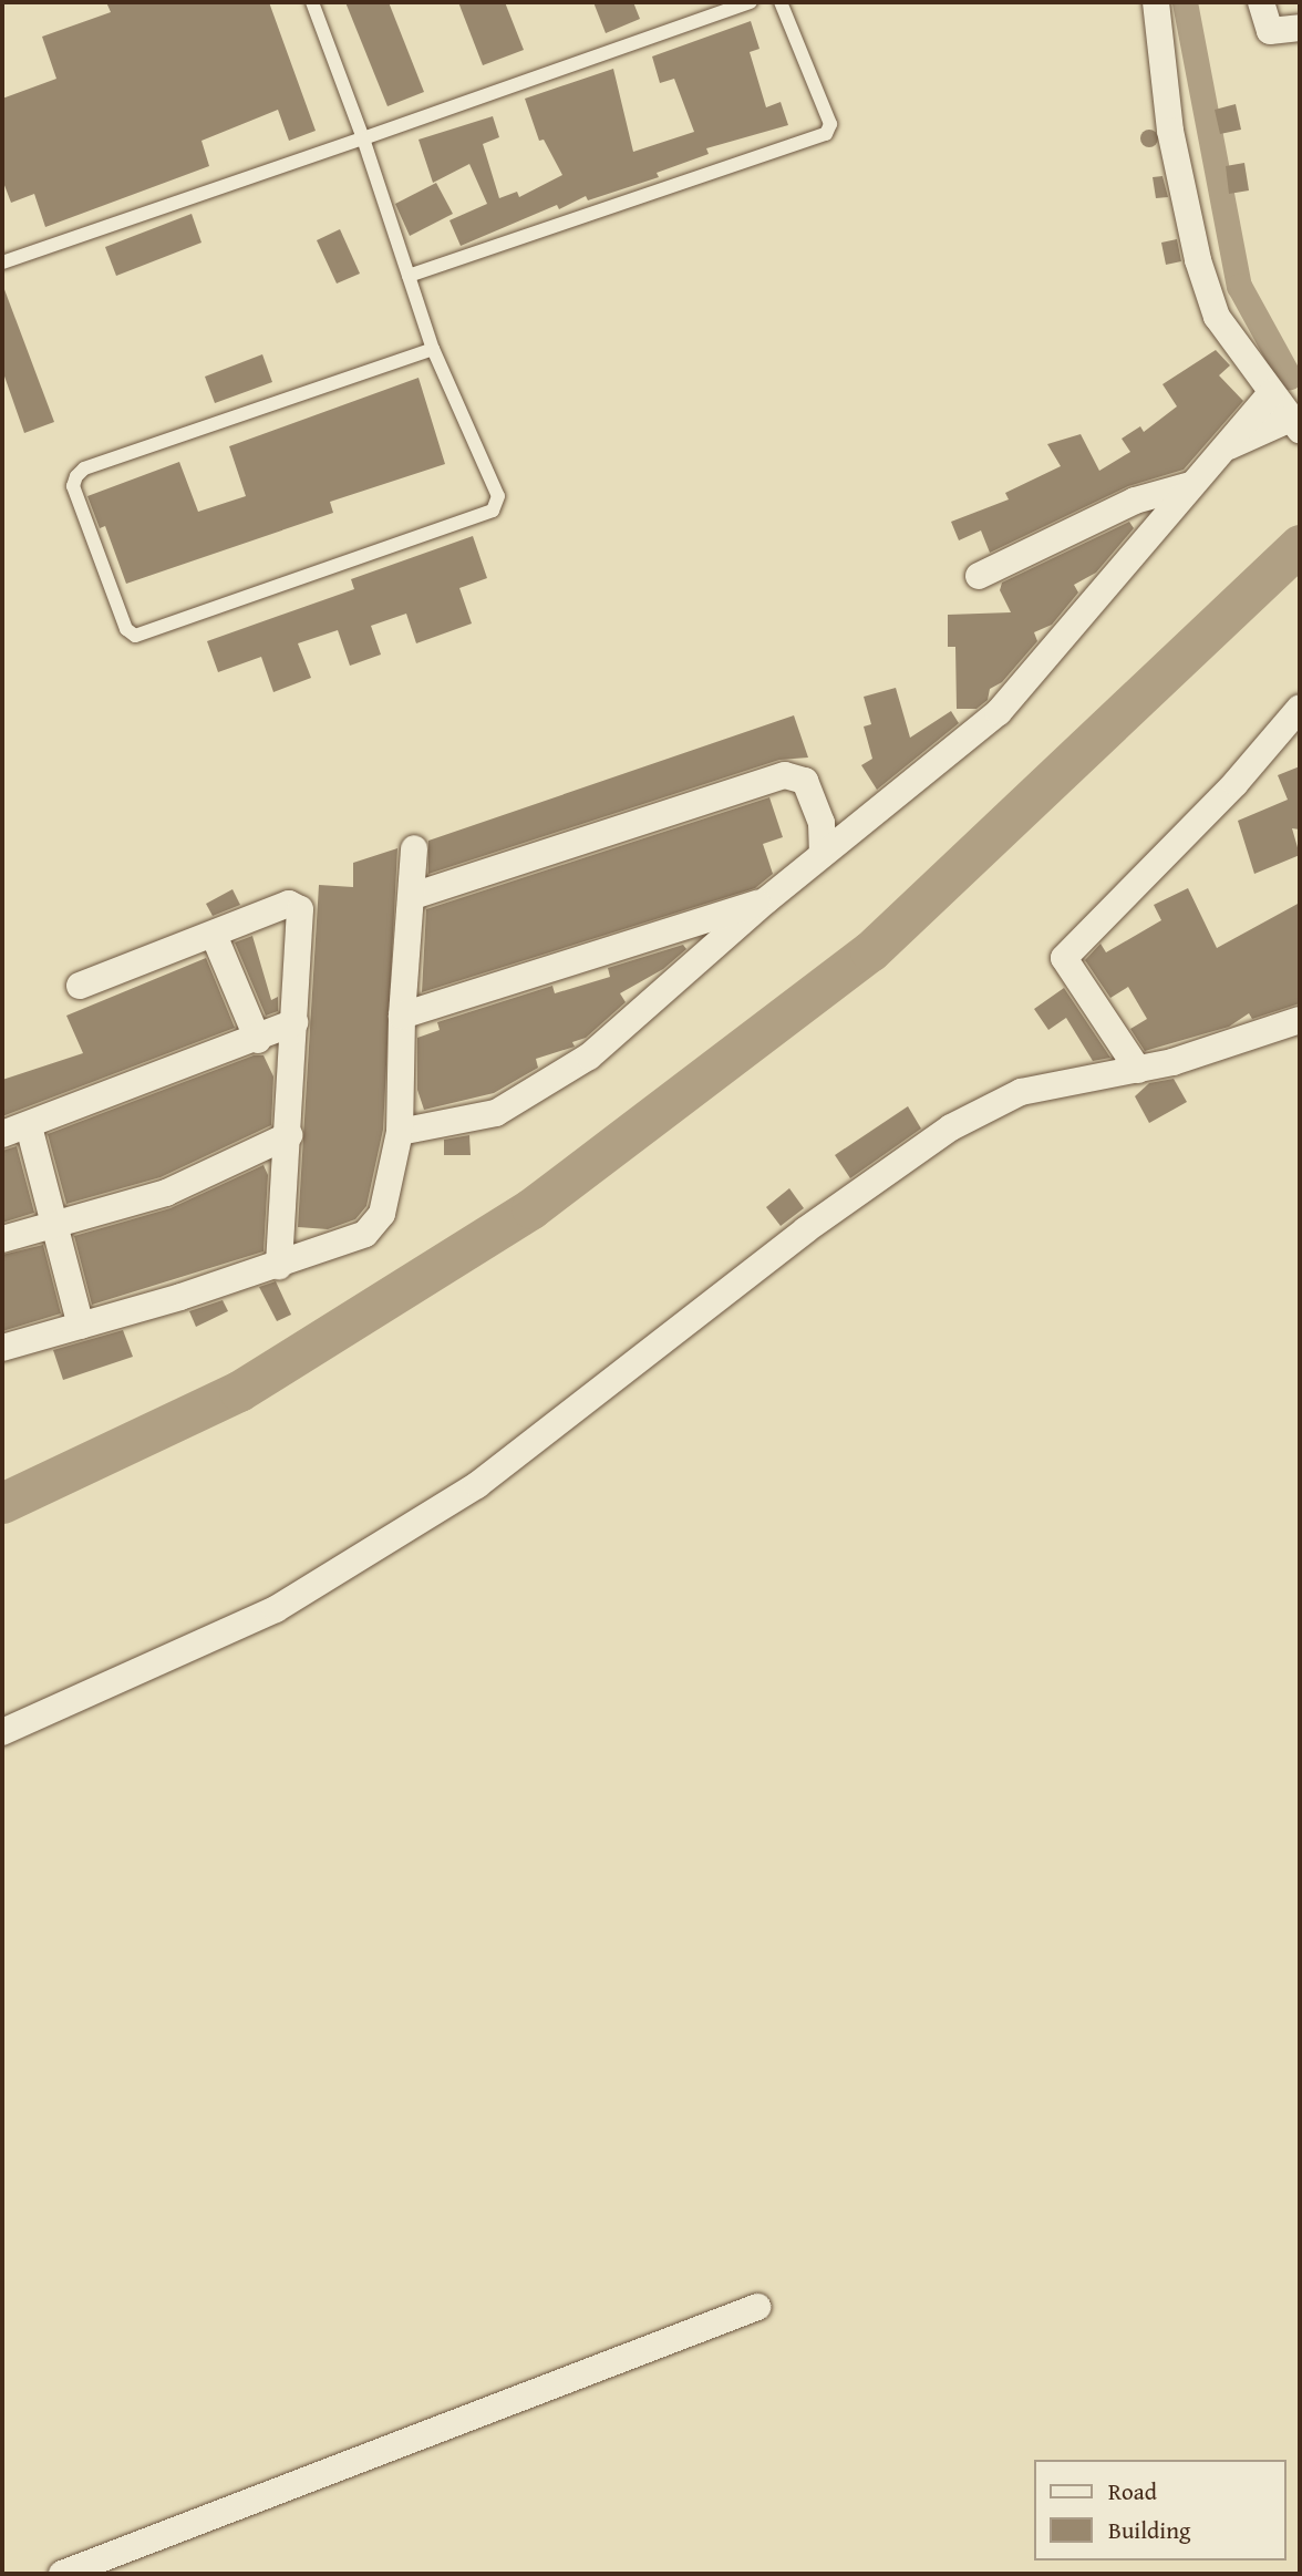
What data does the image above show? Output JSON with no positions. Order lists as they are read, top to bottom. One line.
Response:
{"legend":["Road","Building"]}
